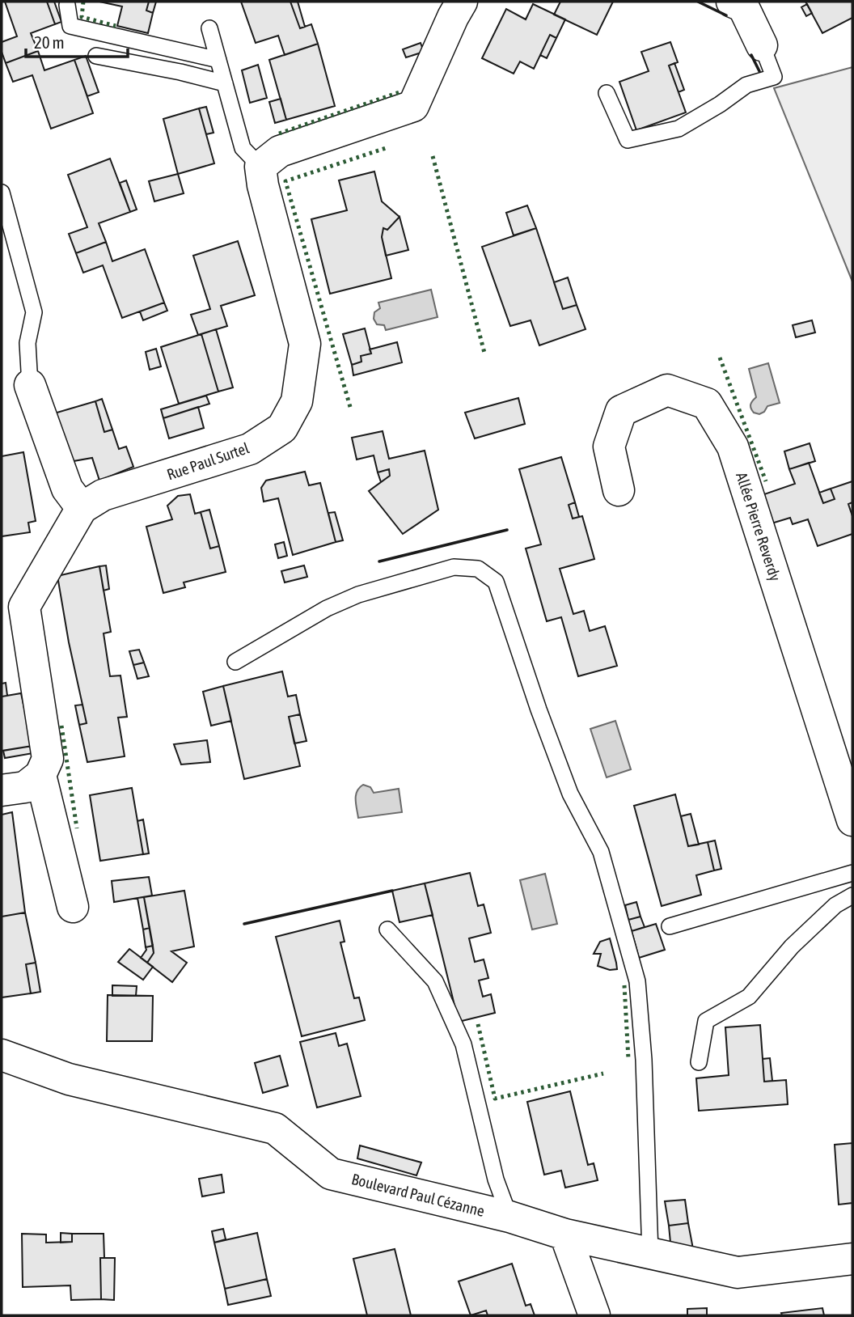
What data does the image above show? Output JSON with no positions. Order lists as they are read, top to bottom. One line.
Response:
{"streets":{"street":["Rue Paul Surtel","Allée Pierre Reverdy","Boulevard Paul Cézanne"]},"scale_bar":"20 m"}
